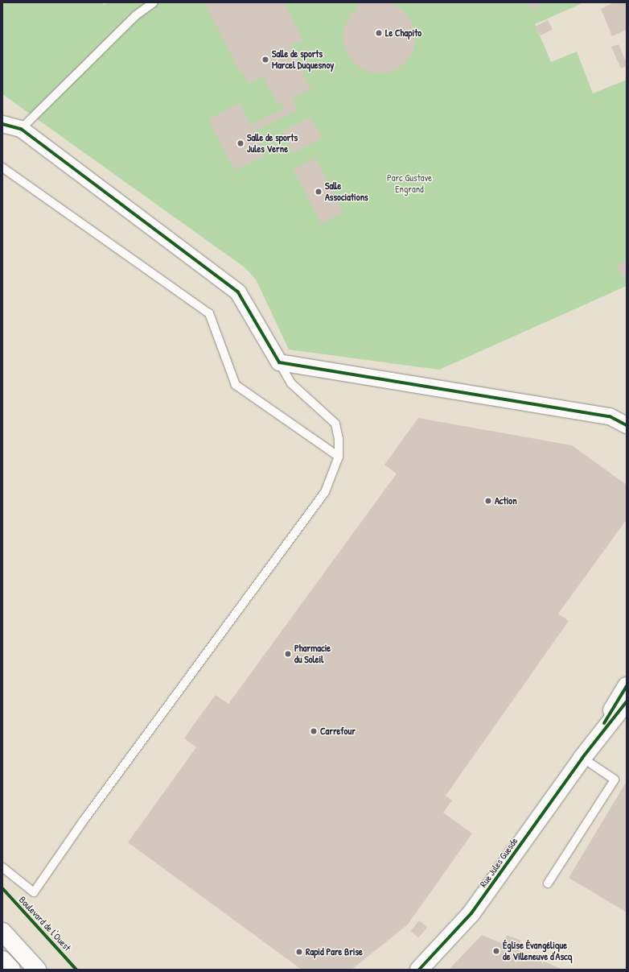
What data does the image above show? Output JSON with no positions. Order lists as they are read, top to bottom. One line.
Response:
{"streets":{"street":["Rue Jules Guesde"],"cycle path":["Boulevard de l'Ouest"]},"parks":["Parc Gustave Engrand"],"places":["Le Chapito","Salle de sports Marcel Duquesnoy","Salle de sports Jules Verne","Salle Associations","Action","Pharmacie du Soleil","Carrefour","Église Évangélique de Villeneuve d'Ascq","Rapid Pare Brise"]}
